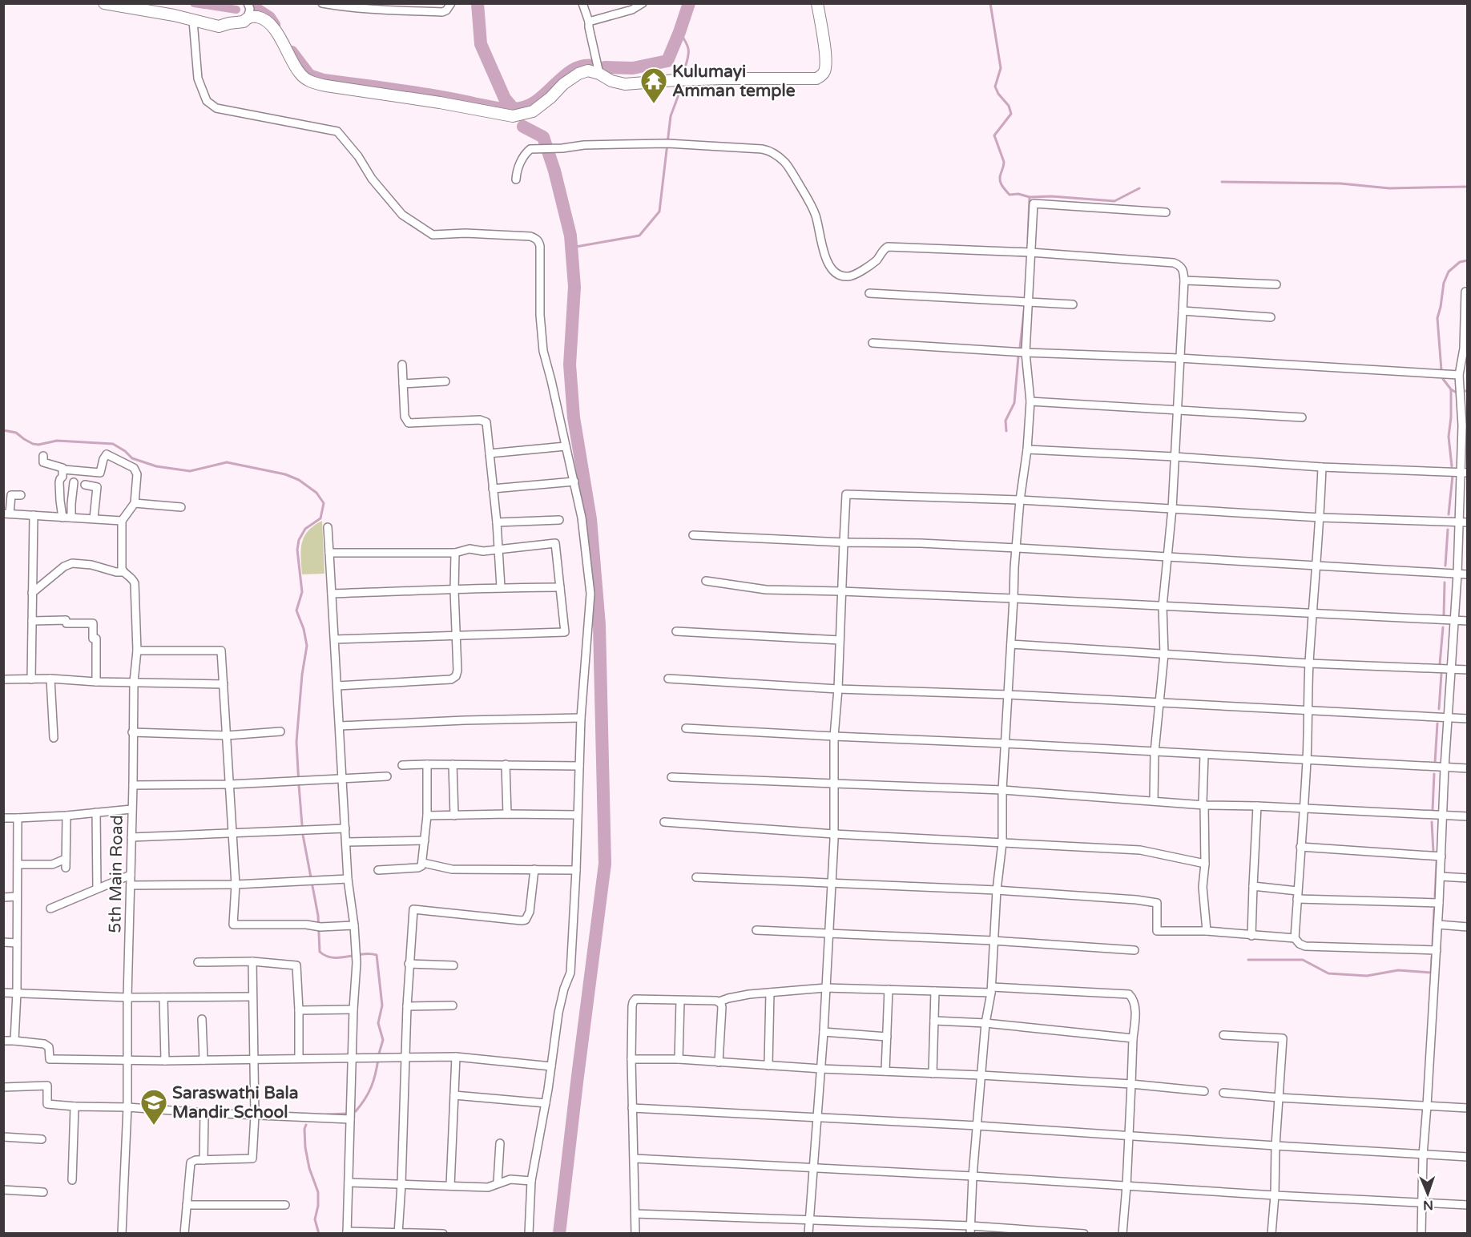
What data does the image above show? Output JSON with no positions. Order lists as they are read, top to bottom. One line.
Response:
{"streets":{"street":["5th Main Road"]},"places":{"temple":["Kulumayi Amman temple"],"school or university":["Saraswathi Bala Mandir School"]},"north":"bottom"}
